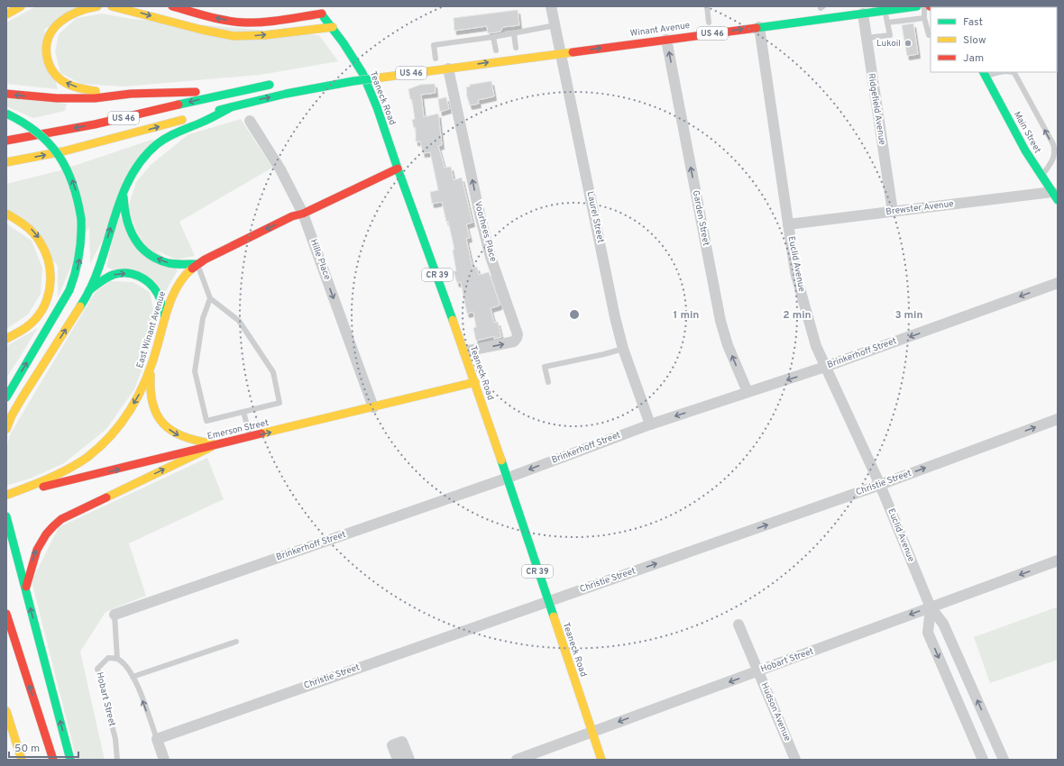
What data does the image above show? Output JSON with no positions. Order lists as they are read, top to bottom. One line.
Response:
{"streets":{"main road":["Winant Avenue","US 46","Teaneck Road","Main Street","CR 39","East Winant Avenue","Emerson Street"],"street":["Ridgefield Avenue","Brewster Avenue","Laurel Street","Garden Street","Voorhees Place","Hille Place","Euclid Avenue","Brinkerhoff Street","Christie Street","Hobart Street","Hudson Avenue"]},"crossings":[["Winant Avenue","US 46"],["Winant Avenue","Ridgefield Avenue"],["Winant Avenue","Laurel Street"],["Winant Avenue","Garden Street"],["Winant Avenue","Voorhees Place"],["Winant Avenue","Euclid Avenue"],["US 46","Voorhees Place"],["Teaneck Road","Voorhees Place"],["Teaneck Road","East Winant Avenue"],["Teaneck Road","Brinkerhoff Street"],["Teaneck Road","Emerson Street"],["Teaneck Road","Christie Street"],["Teaneck Road","Hobart Street"],["Ridgefield Avenue","Brewster Avenue"],["Main Street","Brewster Avenue"],["Brewster Avenue","Euclid Avenue"],["Laurel Street","Brinkerhoff Street"],["Garden Street","Brinkerhoff Street"],["Hille Place","East Winant Avenue"],["Hille Place","Emerson Street"],["Euclid Avenue","Brinkerhoff Street"],["Euclid Avenue","Christie Street"],["Euclid Avenue","Hobart Street"],["East Winant Avenue","Emerson Street"],["Hobart Street","Hudson Avenue"]],"one_way":["Winant Avenue","Garden Street","Voorhees Place","Hille Place","Brinkerhoff Street","Emerson Street","Christie Street","Hobart Street"],"places":["Lukoil"],"legend":["Fast","Slow","Jam"],"scale_bar":"50 m","rings":["1 min","2 min","3 min"]}
